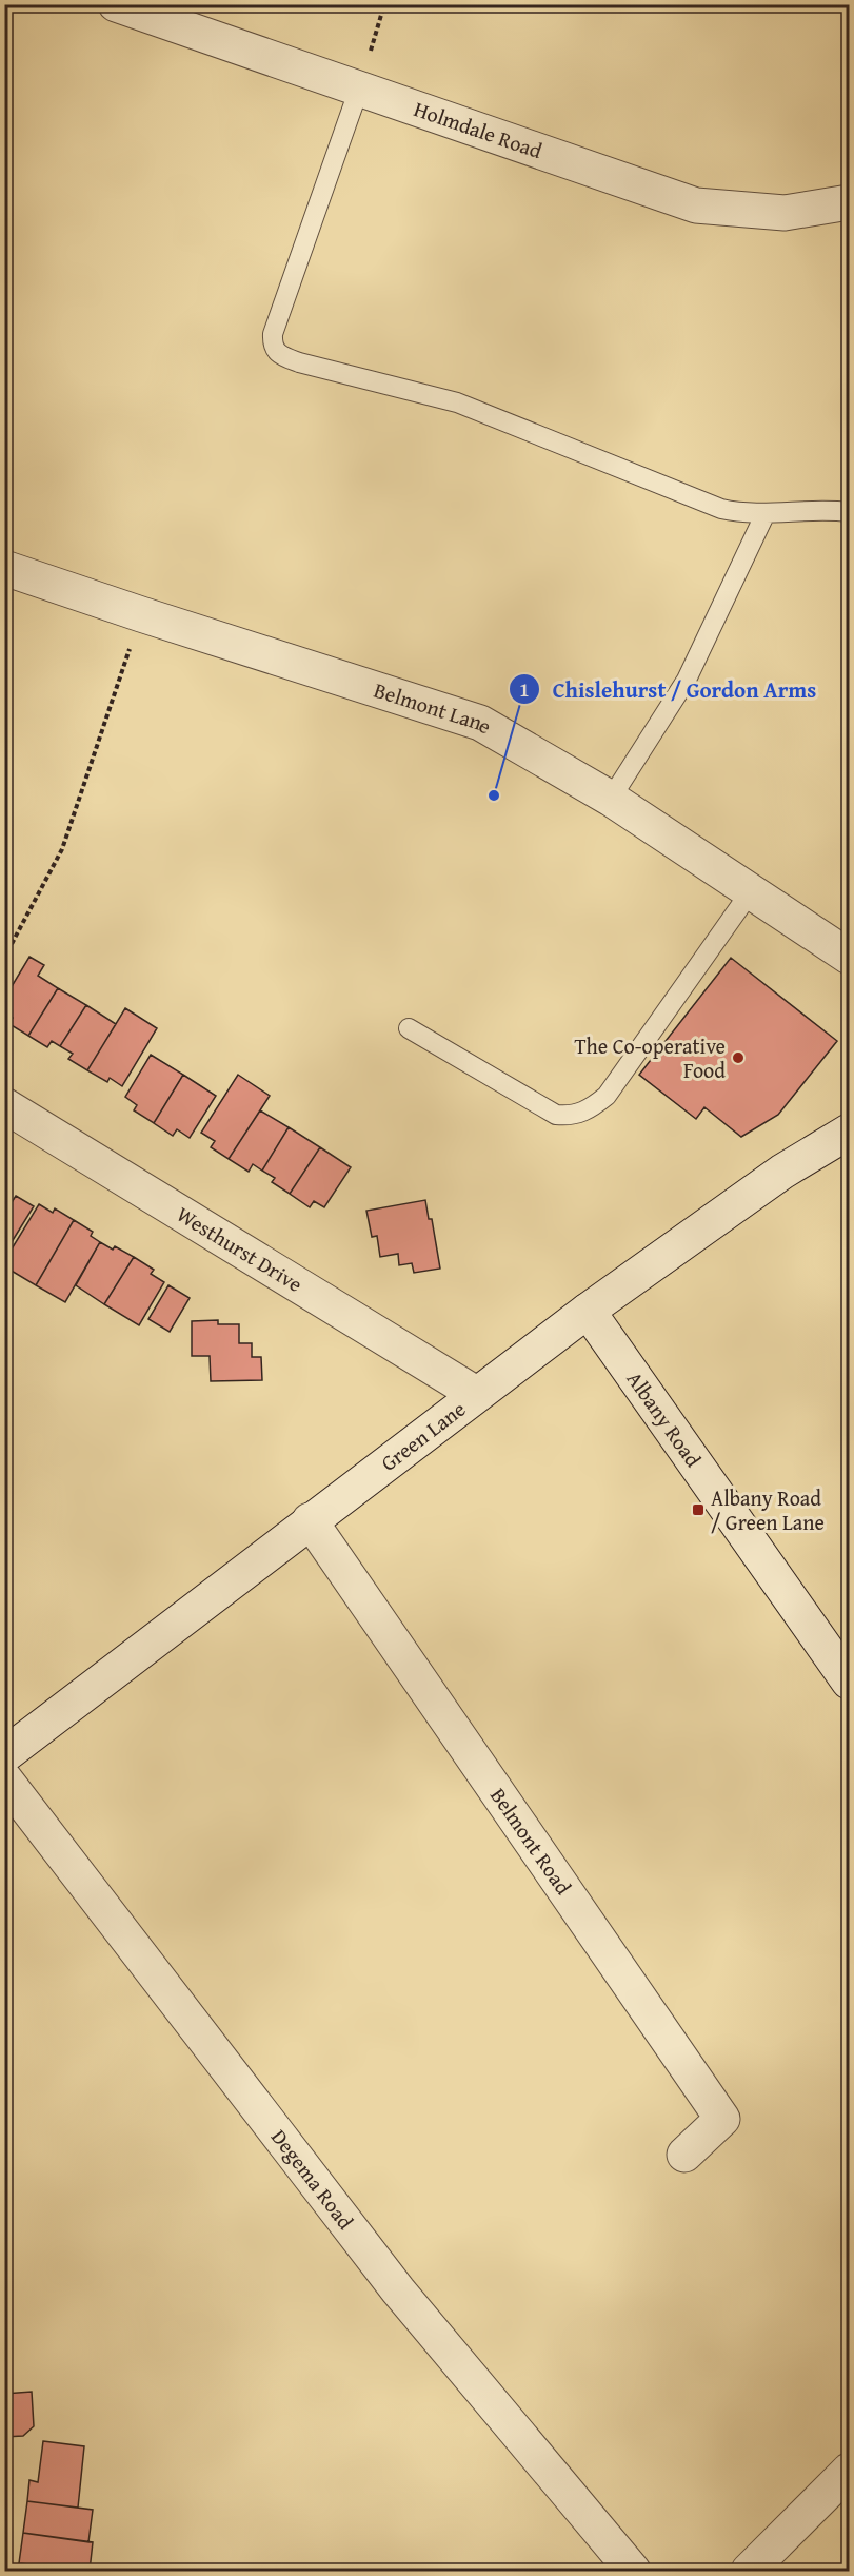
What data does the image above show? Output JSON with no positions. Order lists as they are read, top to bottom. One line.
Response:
{"streets":{"street":["Holmdale Road","Belmont Lane","Westhurst Drive","Albany Road","Green Lane","Belmont Road","Degema Road"]},"crossings":[["Westhurst Drive","Green Lane"],["Albany Road","Green Lane"],["Green Lane","Belmont Road"]],"places":{"other":["Chislehurst / Gordon Arms","The Co-operative Food"],"transit":["Albany Road / Green Lane"]}}
